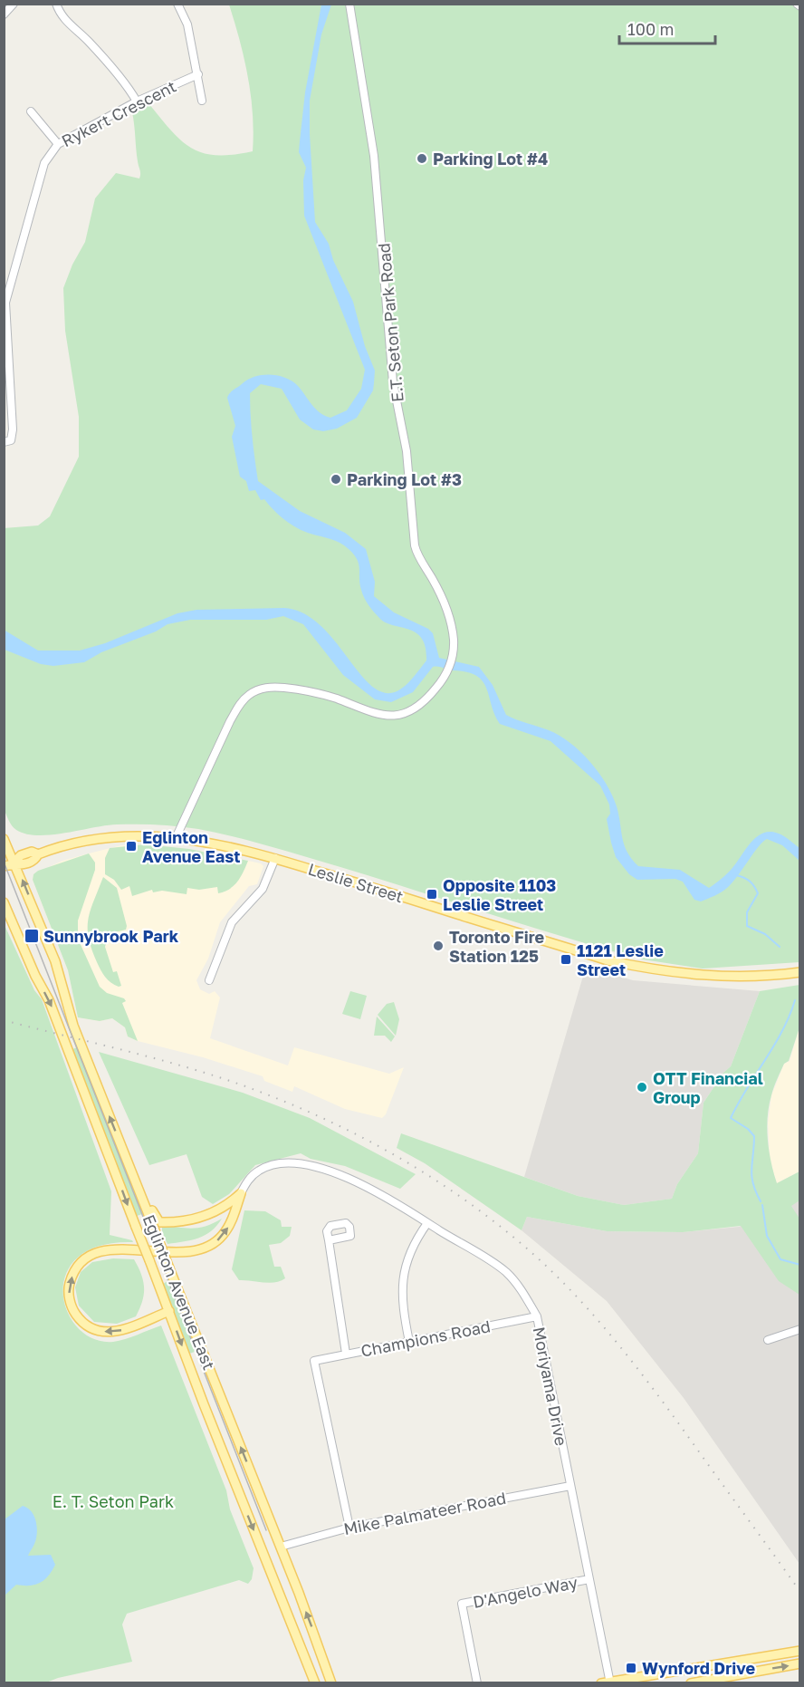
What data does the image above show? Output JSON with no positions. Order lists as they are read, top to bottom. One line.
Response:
{"streets":{"main road":["Leslie Street","Eglinton Avenue East"],"street":["Rykert Crescent","E.T. Seton Park Road","Champions Road","Moriyama Drive","Mike Palmateer Road","D'Angelo Way"]},"crossings":[["E.T. Seton Park Road","Leslie Street"],["Leslie Street","Eglinton Avenue East"],["Eglinton Avenue East","Mike Palmateer Road"],["Champions Road","Moriyama Drive"],["Champions Road","Mike Palmateer Road"],["Moriyama Drive","Mike Palmateer Road"],["Moriyama Drive","D'Angelo Way"]],"parks":["E. T. Seton Park"],"places":{"other":["Parking Lot #4","Parking Lot #3","Toronto Fire Station 125","OTT Financial Group"],"transit":["Eglinton Avenue East","Opposite 1103 Leslie Street","Sunnybrook Park","1121 Leslie Street","Wynford Drive"]},"scale_bar":"100 m"}
